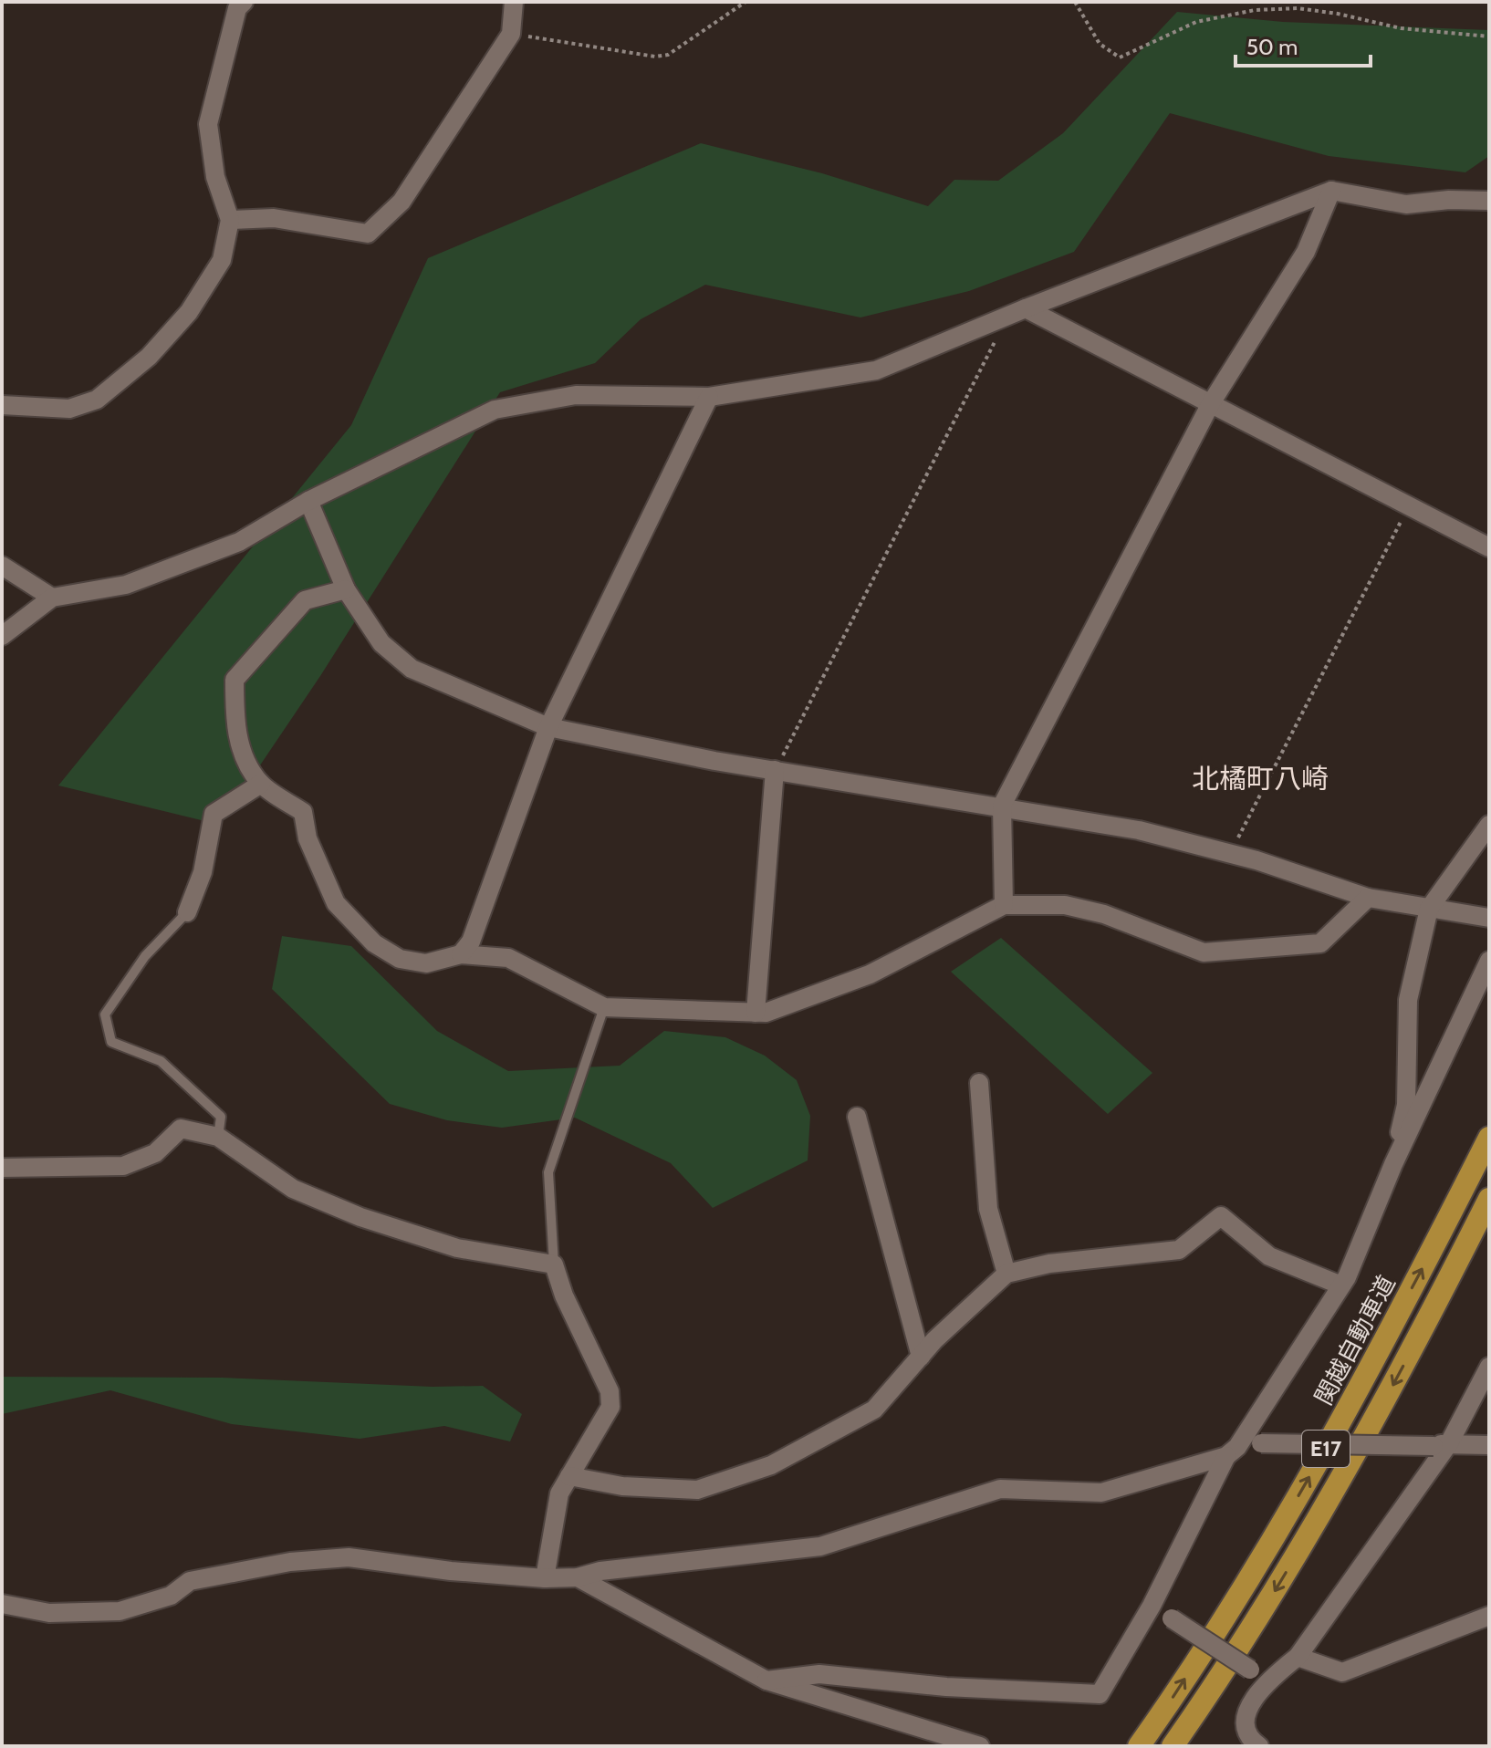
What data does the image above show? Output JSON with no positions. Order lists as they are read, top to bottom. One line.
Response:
{"streets":{"highway":["関越自動車道","E17"]},"districts":["北橘町八崎"],"scale_bar":"50 m"}
